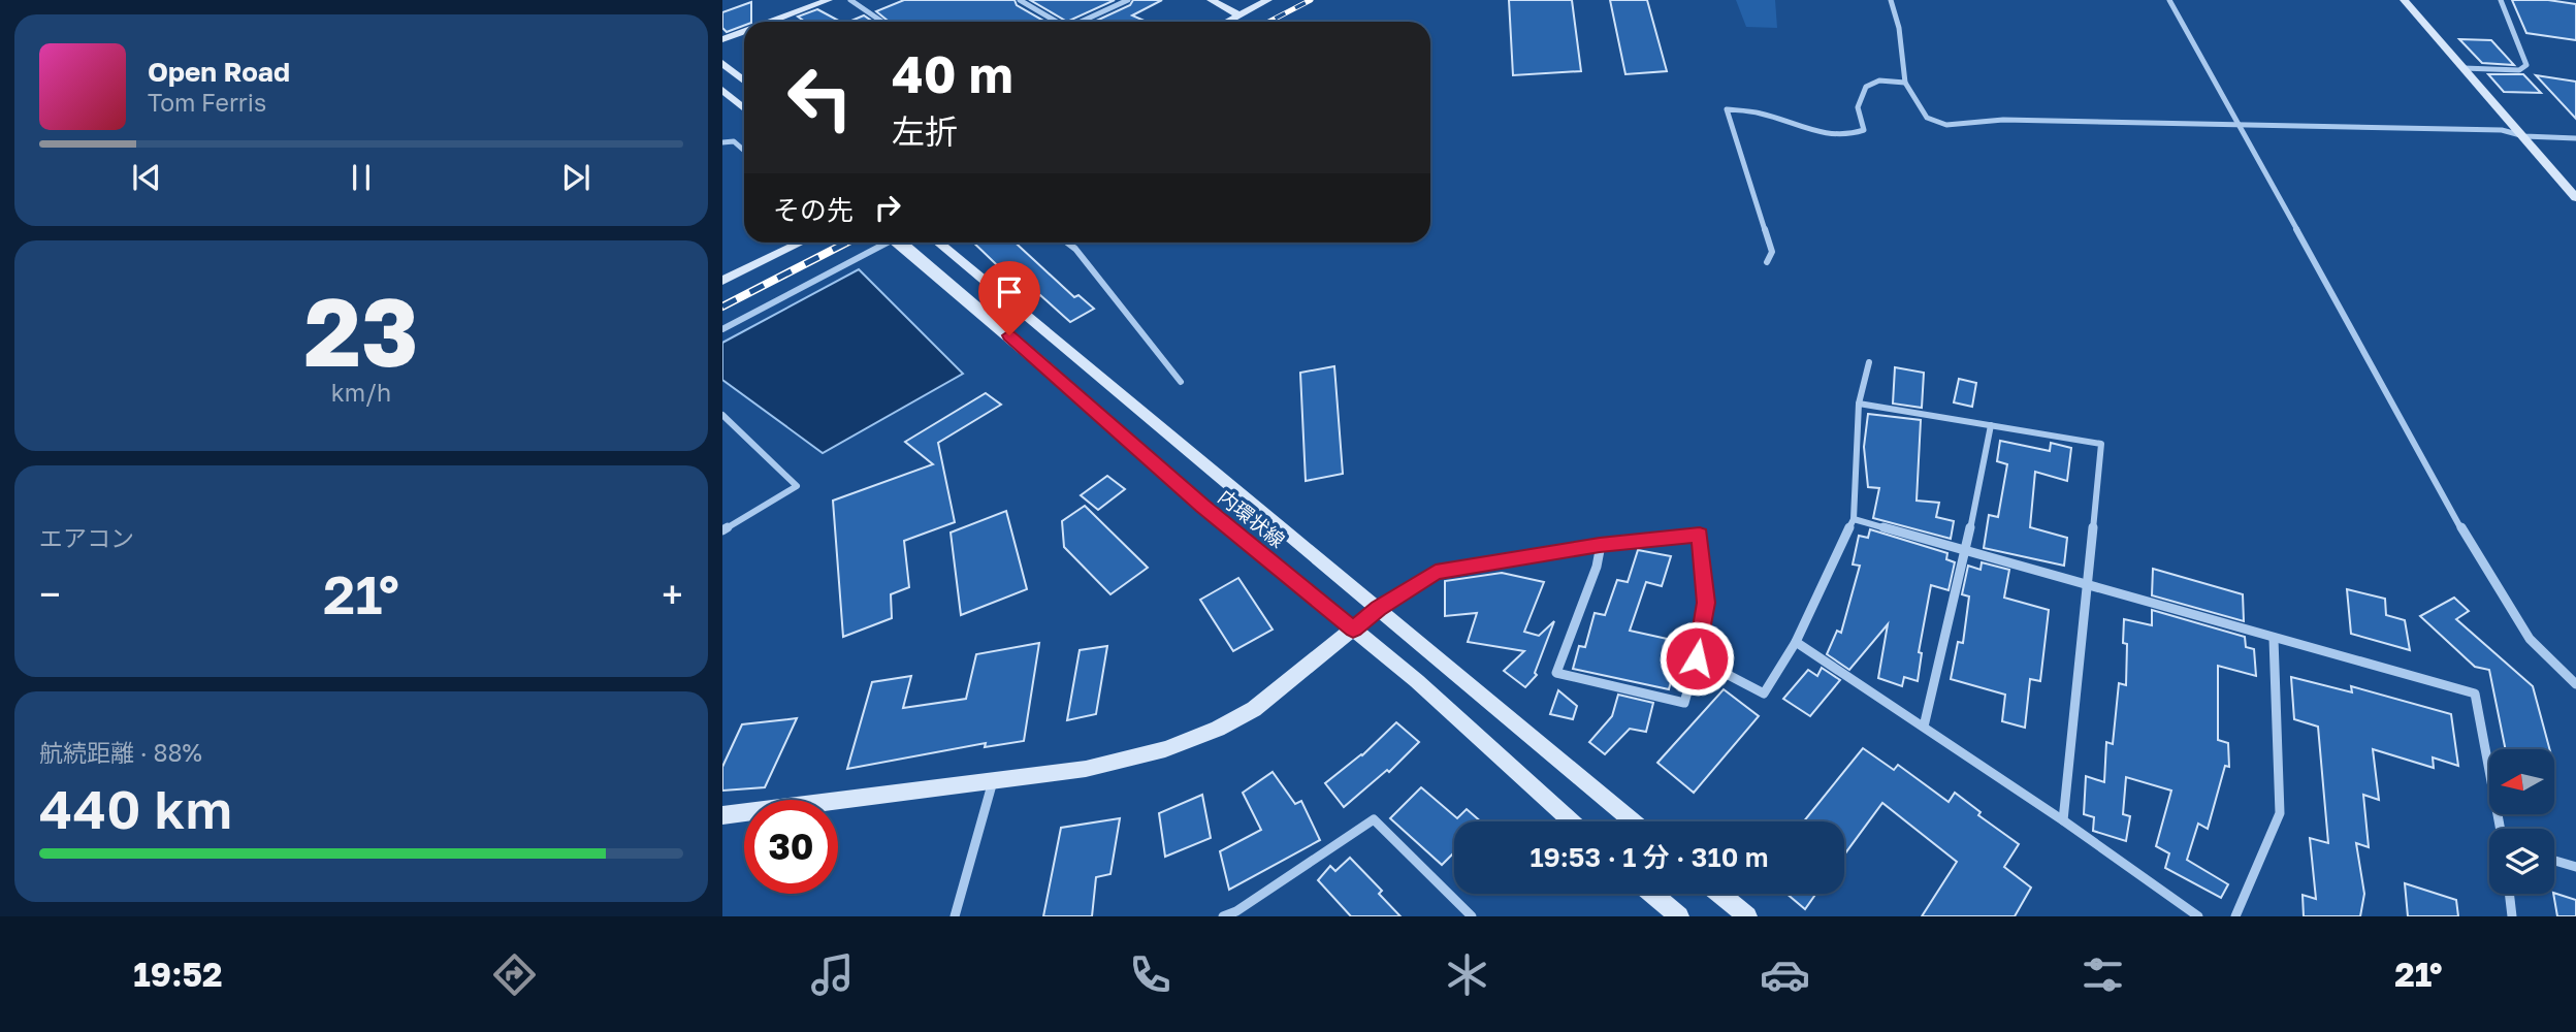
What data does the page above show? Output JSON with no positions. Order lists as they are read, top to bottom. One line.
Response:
{"streets":{"street":["内環状線"]},"north":"left","page":{"turn":["40 m","左折"],"song":["Open Road","Tom Ferris"],"then":"その先","tile":[["23","km/h"],"エアコン",["航続距離 · 88%","440 km"]],"heat":["−","21°","+"],"limit":"30","trip":"19:53 · 1 分 · 310 m","tabs":["19:52","21°"]}}
